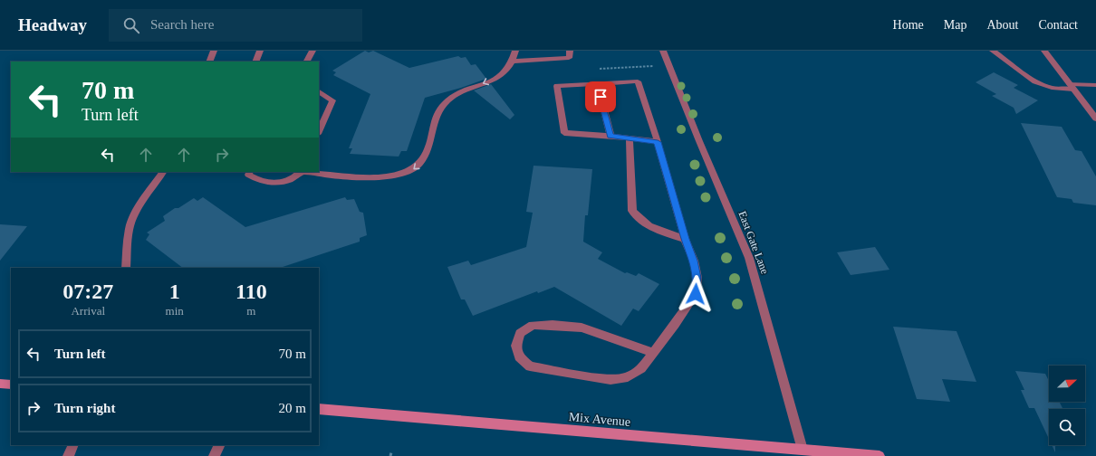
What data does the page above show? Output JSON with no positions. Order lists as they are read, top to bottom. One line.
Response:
{"streets":{"street":["East Gate Lane","Mix Avenue"]},"crossings":[["East Gate Lane","Mix Avenue"]],"north":"right","page":{"header":"Headway","search":"Search here","nav":["Home","Map","About","Contact"],"turn":["70 m","Turn left"],"eta":["07:27","Arrival","1","min","110","m"],"list":[{"name":"Turn left","value":"70 m"},{"name":"Turn right","value":"20 m"}]}}
